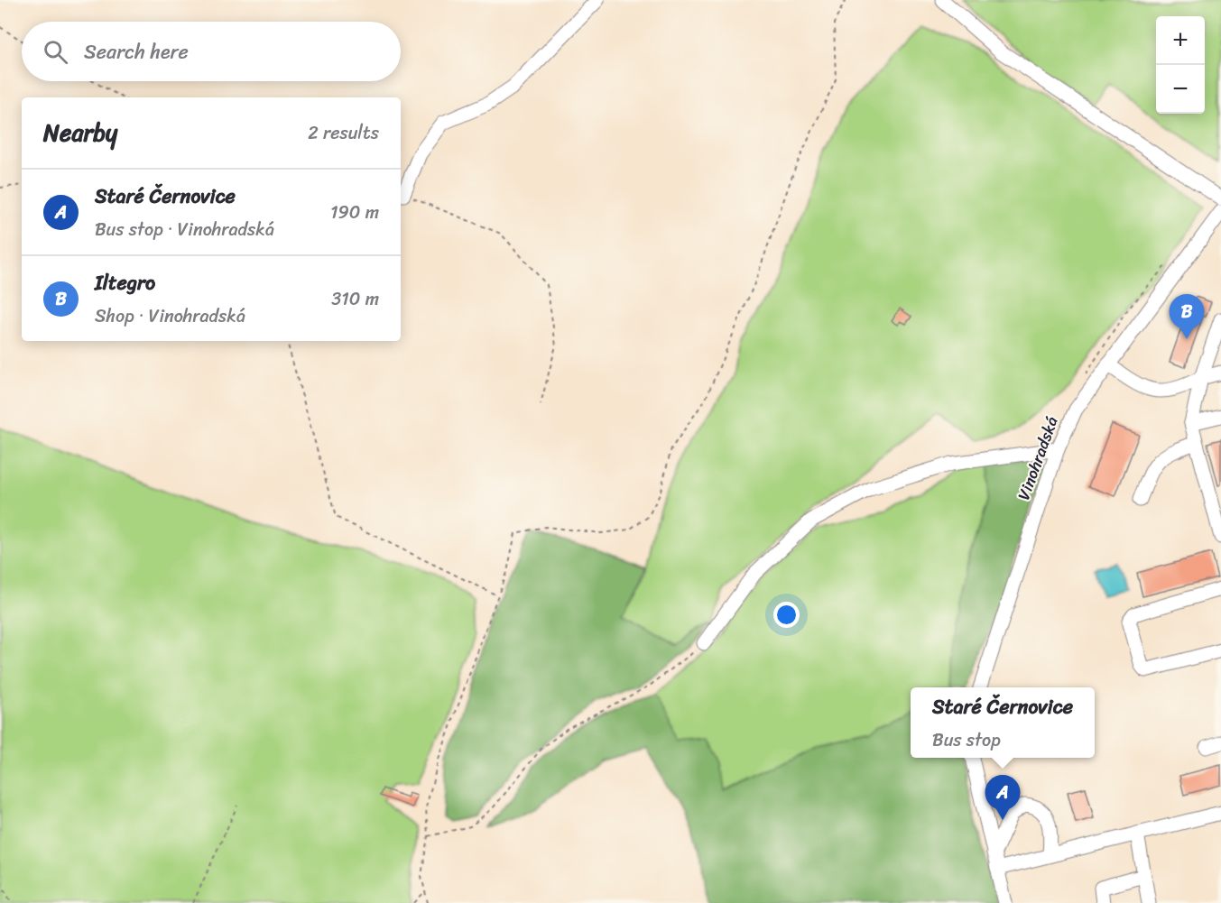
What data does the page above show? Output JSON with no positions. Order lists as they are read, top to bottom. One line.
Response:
{"streets":{"street":["Vinohradská"]},"page":{"map_buttons":["+","−"],"search":"Search here","heading":["Nearby","2 results"],"list":[{"mark":"A","name":"Staré Černovice","note":"Bus stop · Vinohradská","value":"190 m"},{"mark":"B","name":"Iltegro","note":"Shop · Vinohradská","value":"310 m"}],"pins":["B","A"],"popup":["Staré Černovice","Bus stop"]}}
